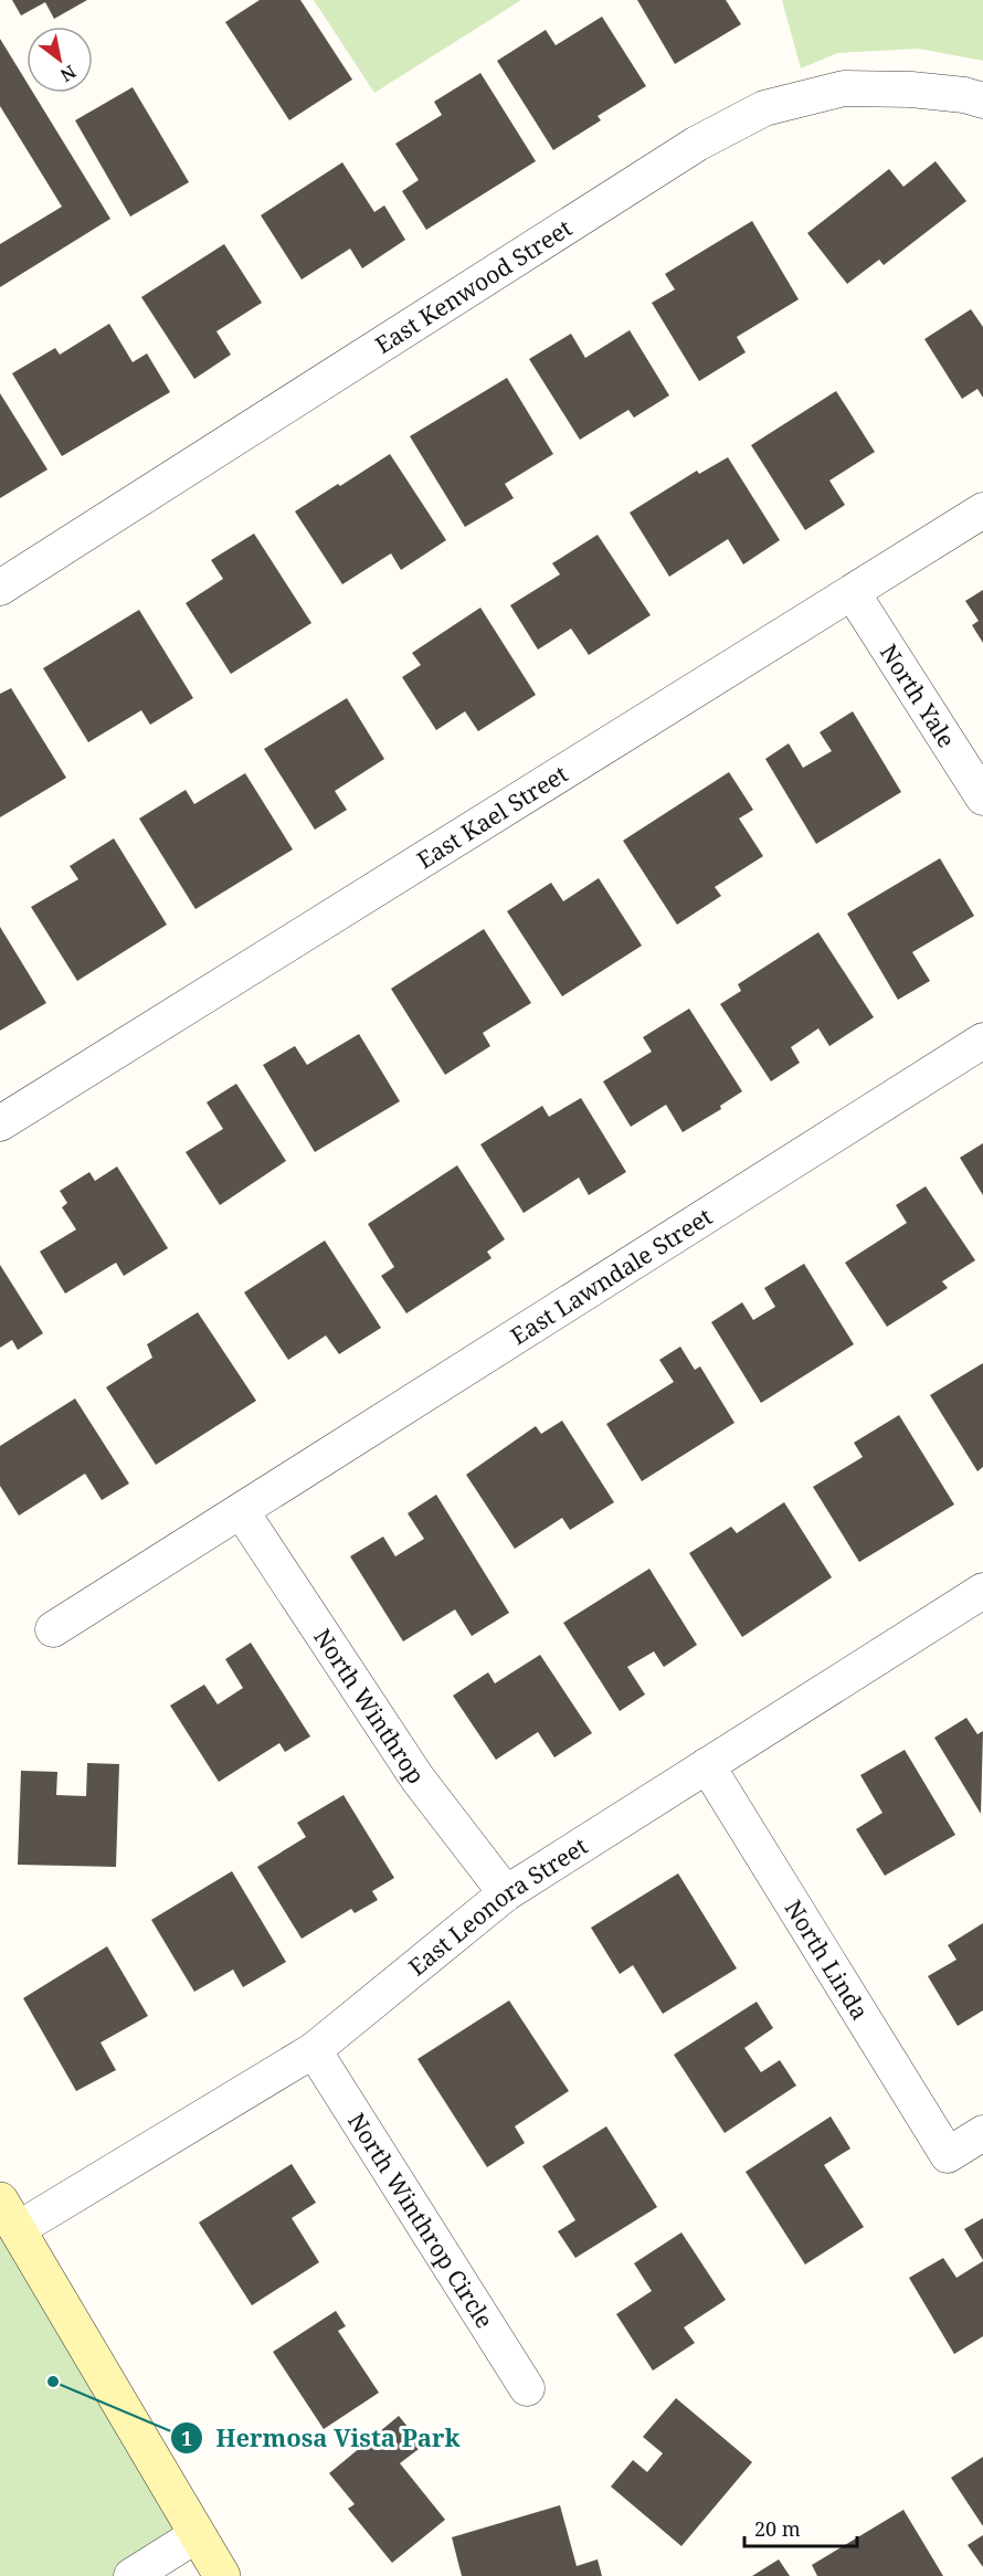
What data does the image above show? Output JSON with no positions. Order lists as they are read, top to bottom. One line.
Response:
{"streets":{"street":["East Kenwood Street","North Yale","East Kael Street","East Lawndale Street","North Winthrop","East Leonora Street","North Linda","North Winthrop Circle"]},"crossings":[["North Yale","East Kael Street"],["East Lawndale Street","North Winthrop"],["North Winthrop","East Leonora Street"],["East Leonora Street","North Linda"],["East Leonora Street","North Winthrop Circle"]],"places":["Hermosa Vista Park"],"scale_bar":"20 m","north":"bottom right"}
